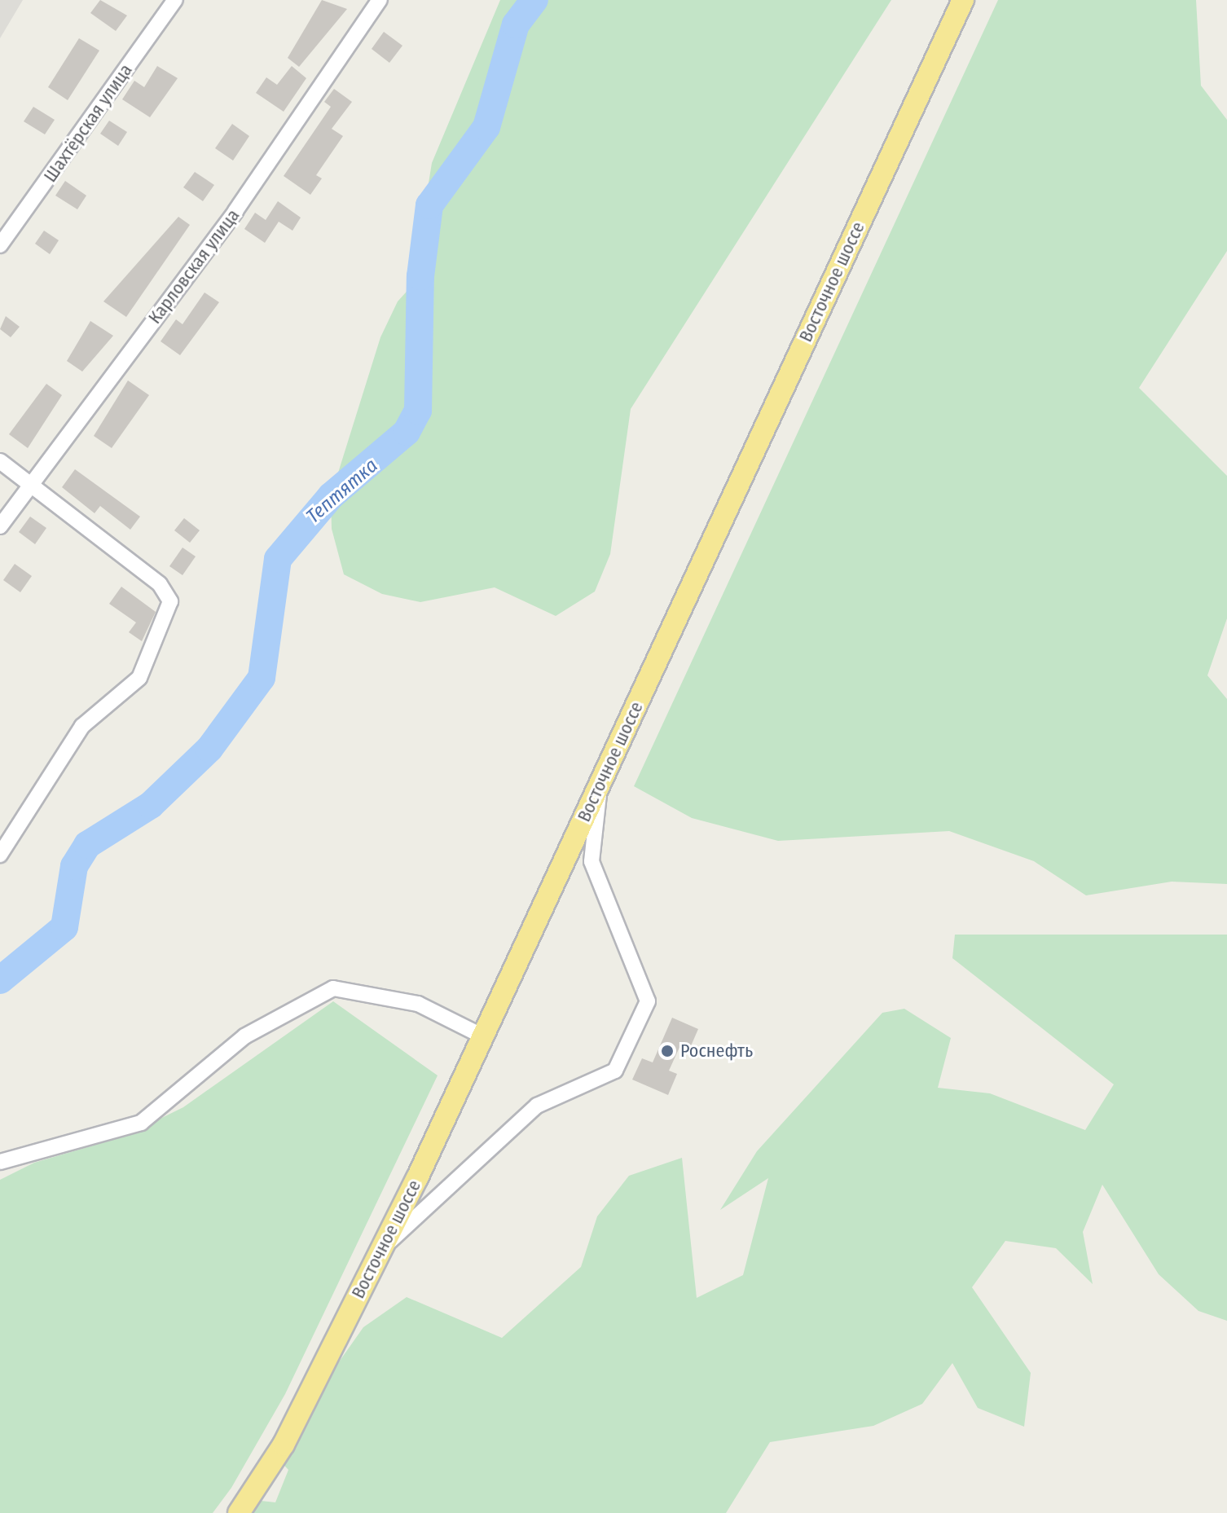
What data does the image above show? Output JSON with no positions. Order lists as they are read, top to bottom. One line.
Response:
{"streets":{"highway":["Восточное шоссе"],"street":["Шахтёрская улица","Карловская улица"]},"water":["Тептятка"],"places":["Роснефть"]}
